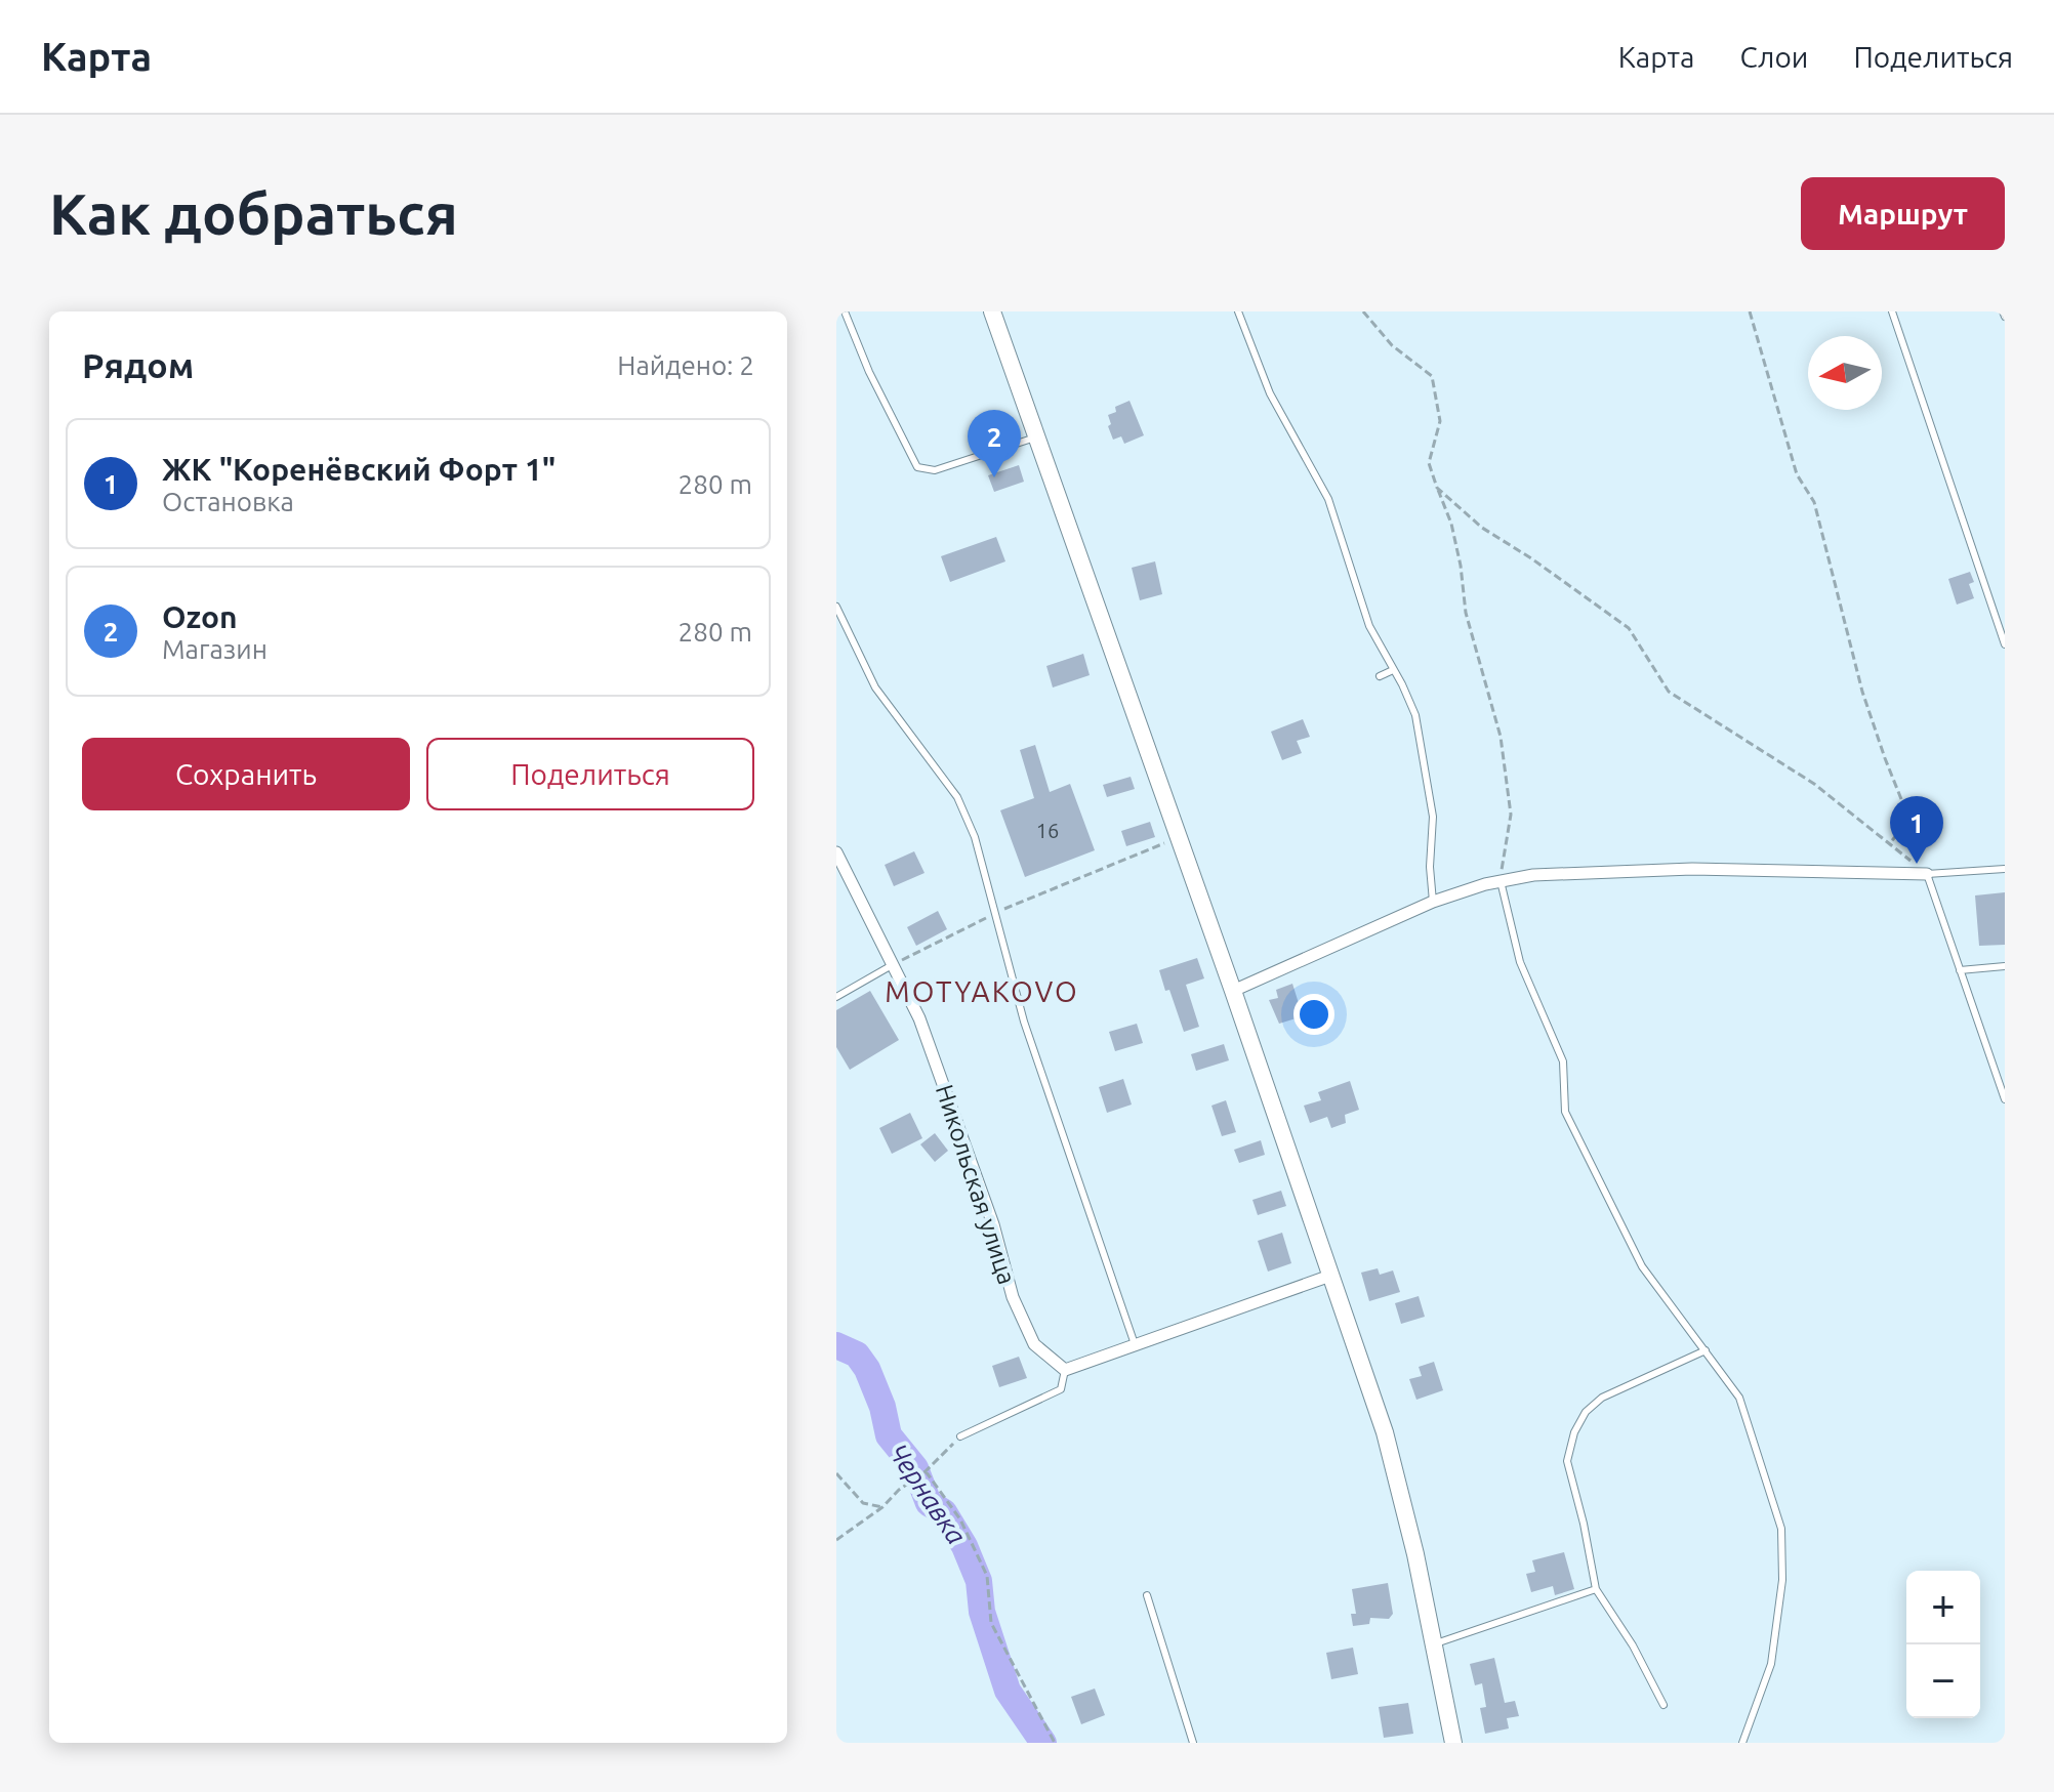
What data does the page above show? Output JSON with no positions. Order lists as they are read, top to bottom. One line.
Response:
{"streets":{"street":["Никольская улица"]},"districts":["MOTYAKOVO"],"water":["Чернавка"],"house_numbers":["16"],"north":"left","page":{"header":"Карта","nav":["Карта","Слои","Поделиться"],"buttons":["Маршрут",["Сохранить","Поделиться"]],"title":"Как добраться","heading":["Рядом","Найдено: 2"],"pins":["2","1"],"list":[{"mark":"1","name":"ЖК \"Коренёвский Форт 1\"","note":"Остановка","value":"280 m"},{"mark":"2","name":"Ozon","note":"Магазин","value":"280 m"}],"map_buttons":["+","−"]}}
